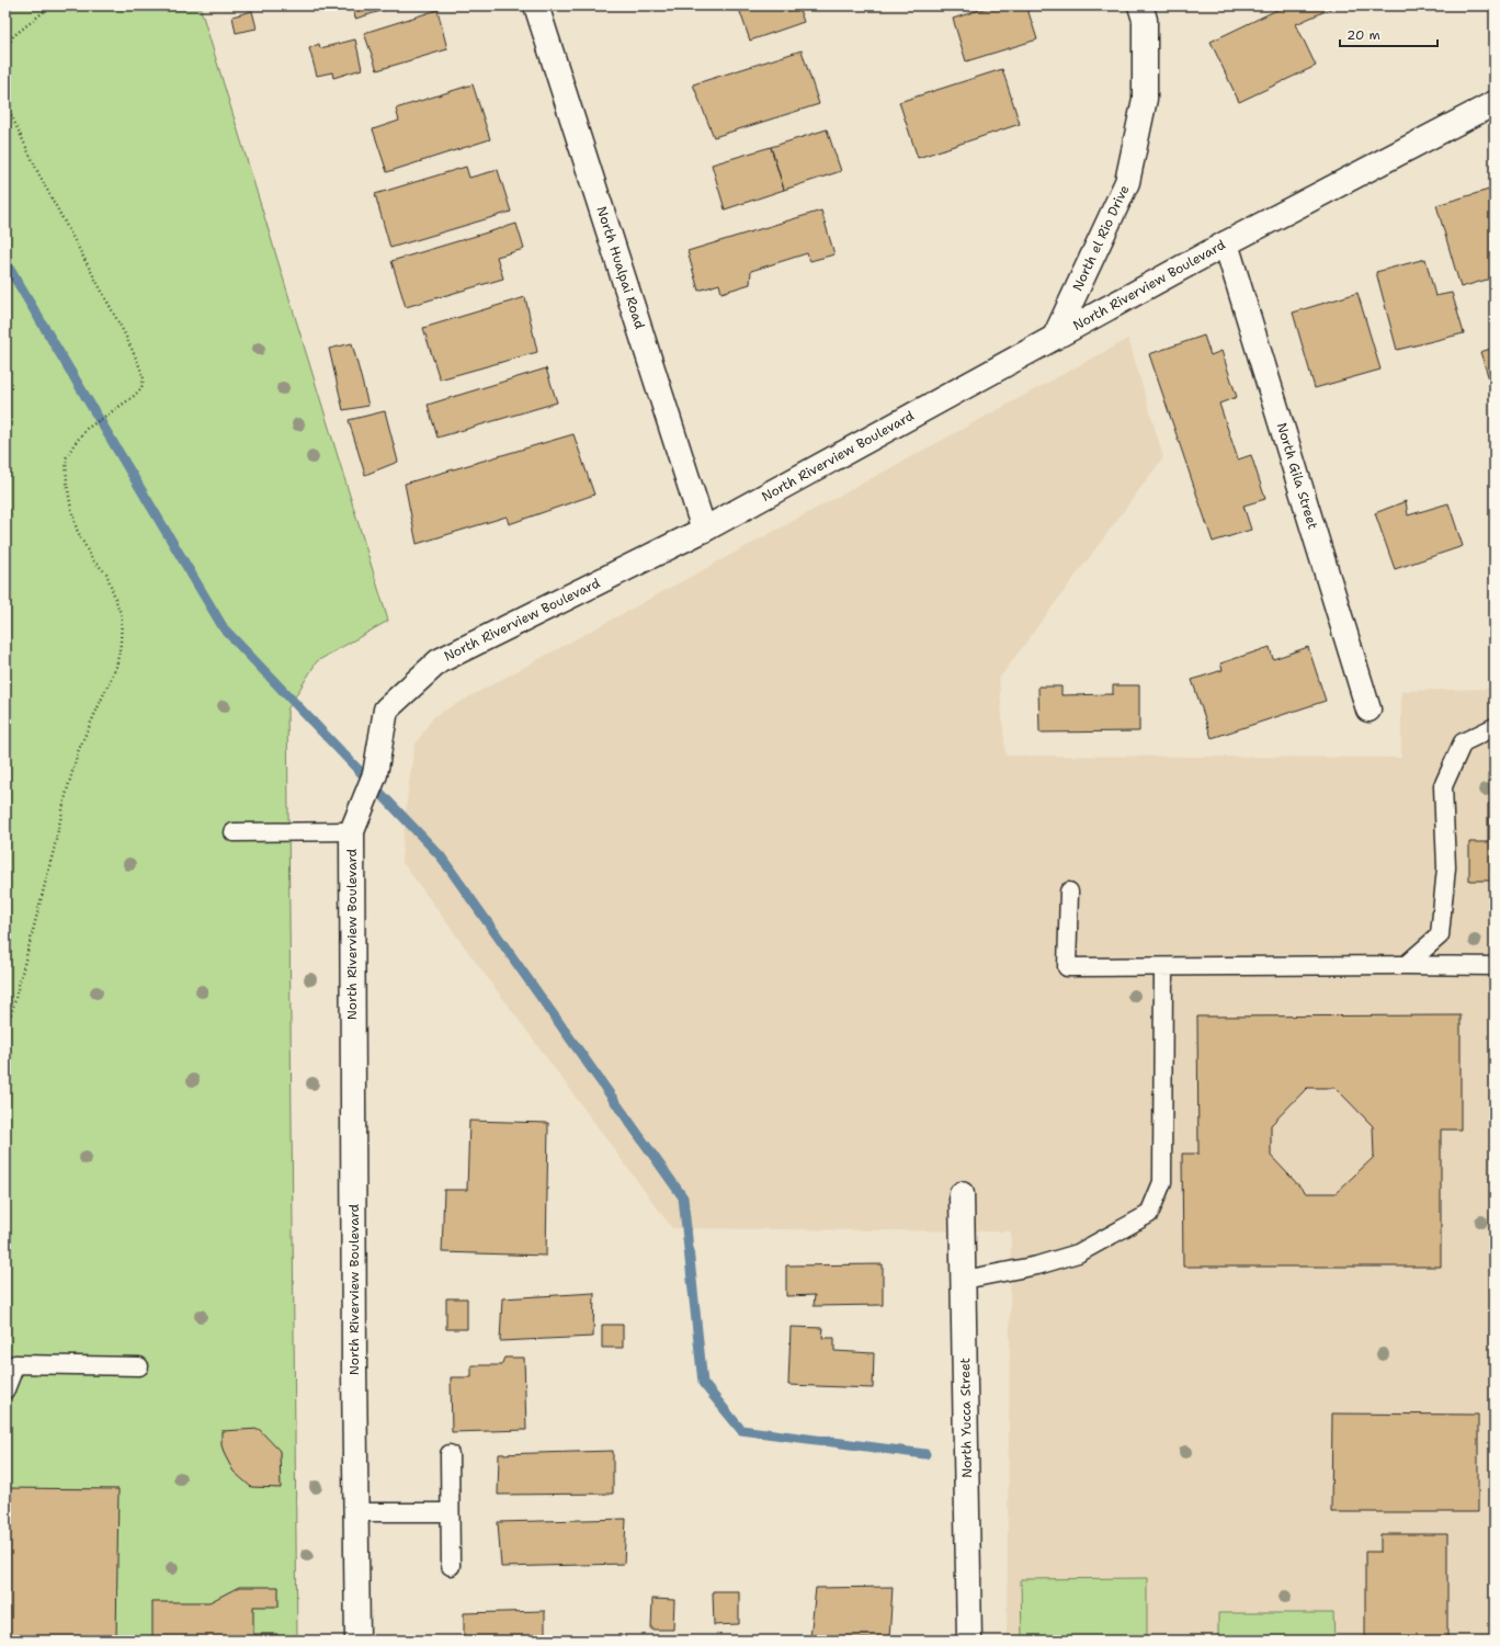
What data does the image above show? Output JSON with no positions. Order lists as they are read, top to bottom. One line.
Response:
{"streets":{"street":["North el Rio Drive","North Hualpai Road","North Riverview Boulevard","North Gila Street","North Yucca Street"]},"crossings":[["North el Rio Drive","North Riverview Boulevard"],["North Hualpai Road","North Riverview Boulevard"],["North Riverview Boulevard","North Gila Street"]],"scale_bar":"20 m"}
